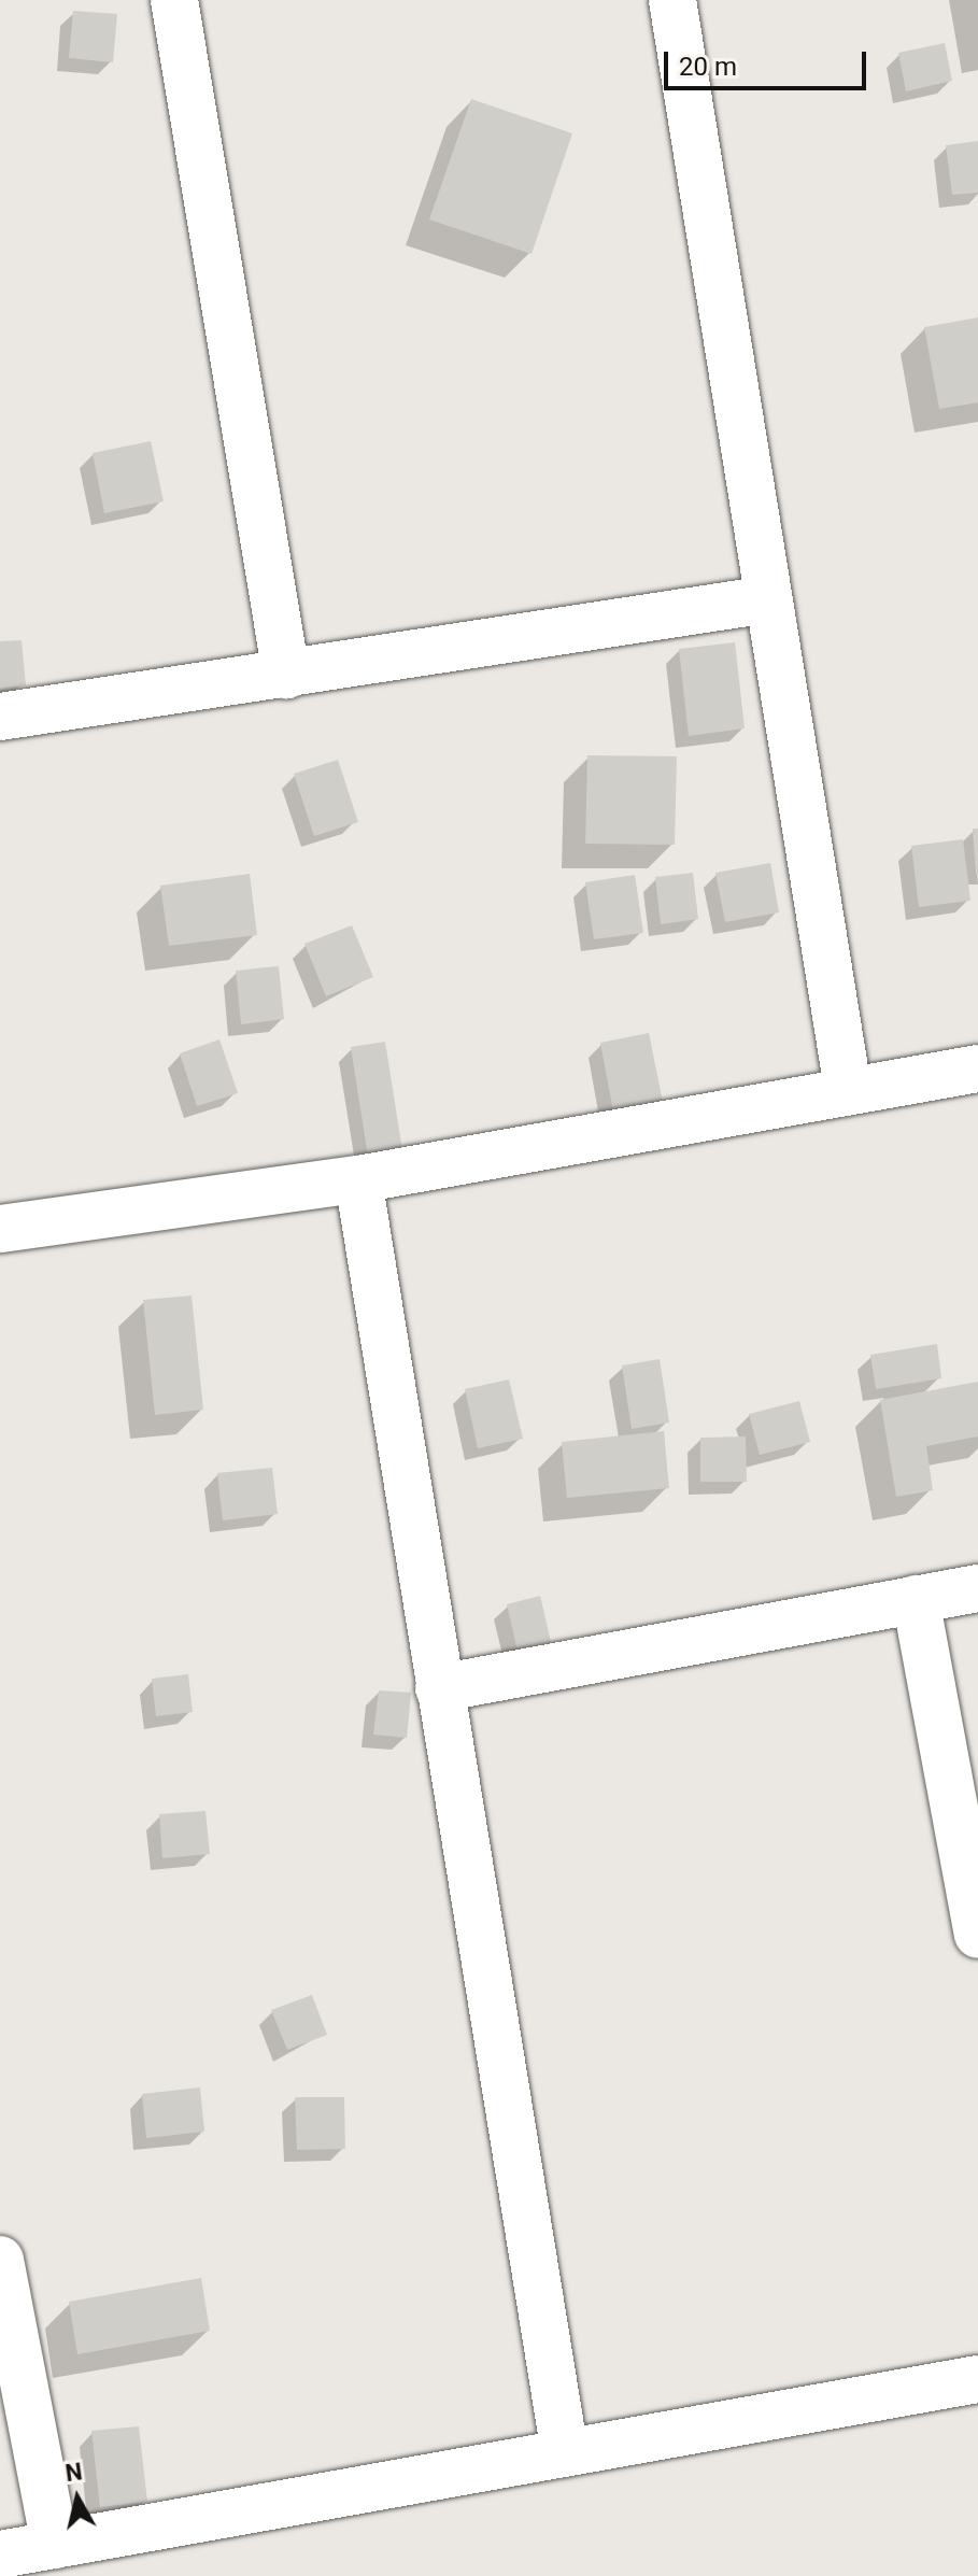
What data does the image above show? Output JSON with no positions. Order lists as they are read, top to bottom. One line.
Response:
{"scale_bar":"20 m","north":"top"}
